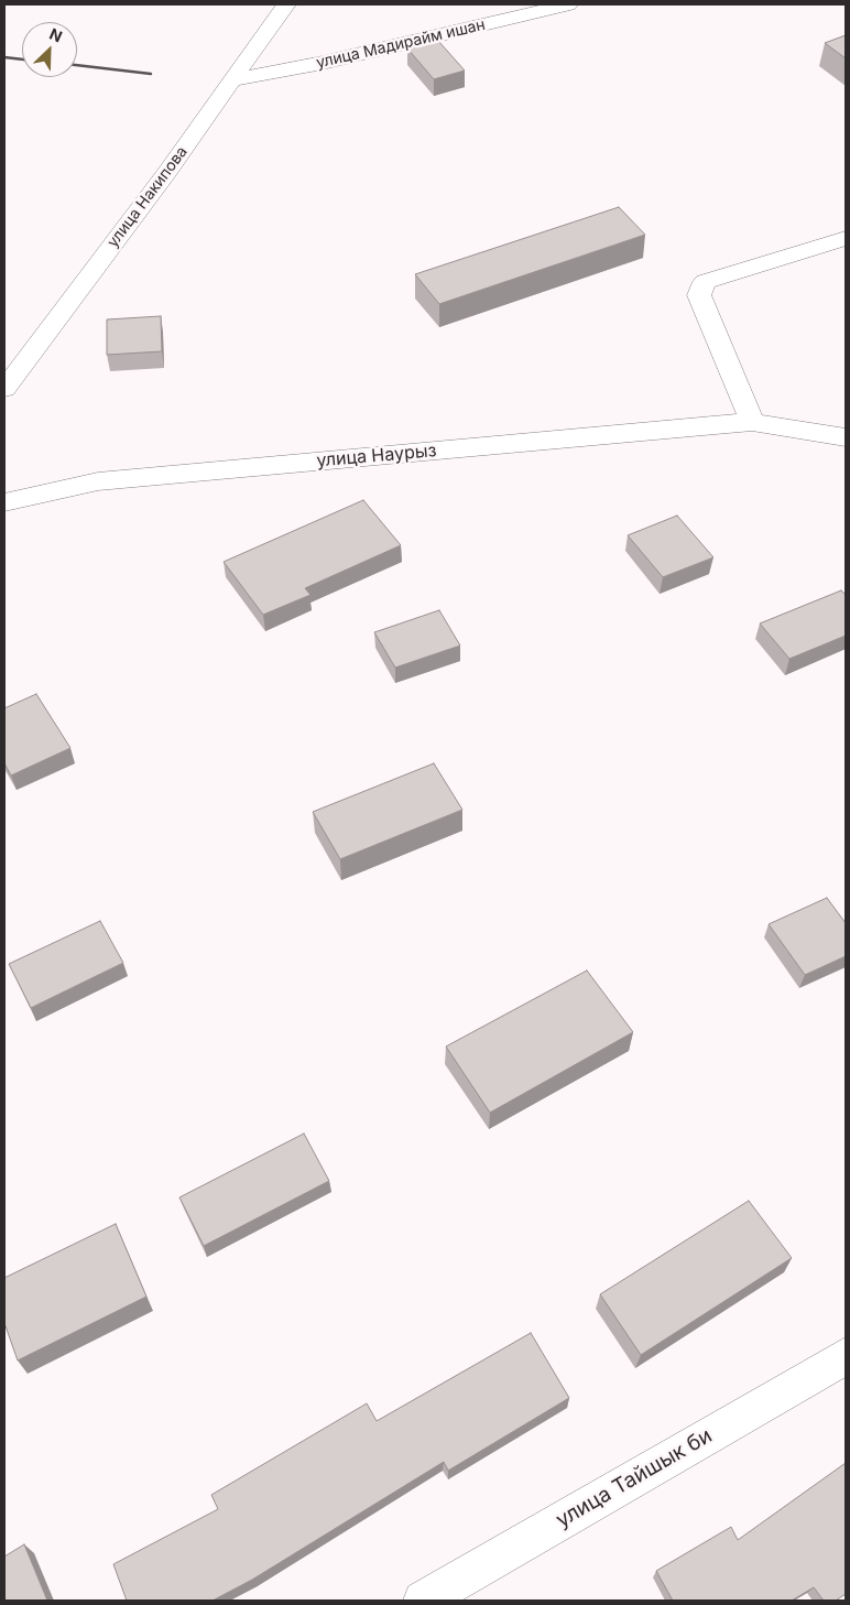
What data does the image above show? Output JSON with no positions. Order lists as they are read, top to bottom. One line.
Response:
{"streets":{"street":["улица Мадирайм ишан","улица Накипова","улица Наурыз","улица Тайшык би"]},"crossings":[["улица Мадирайм ишан","улица Накипова"]],"north":"top right"}
